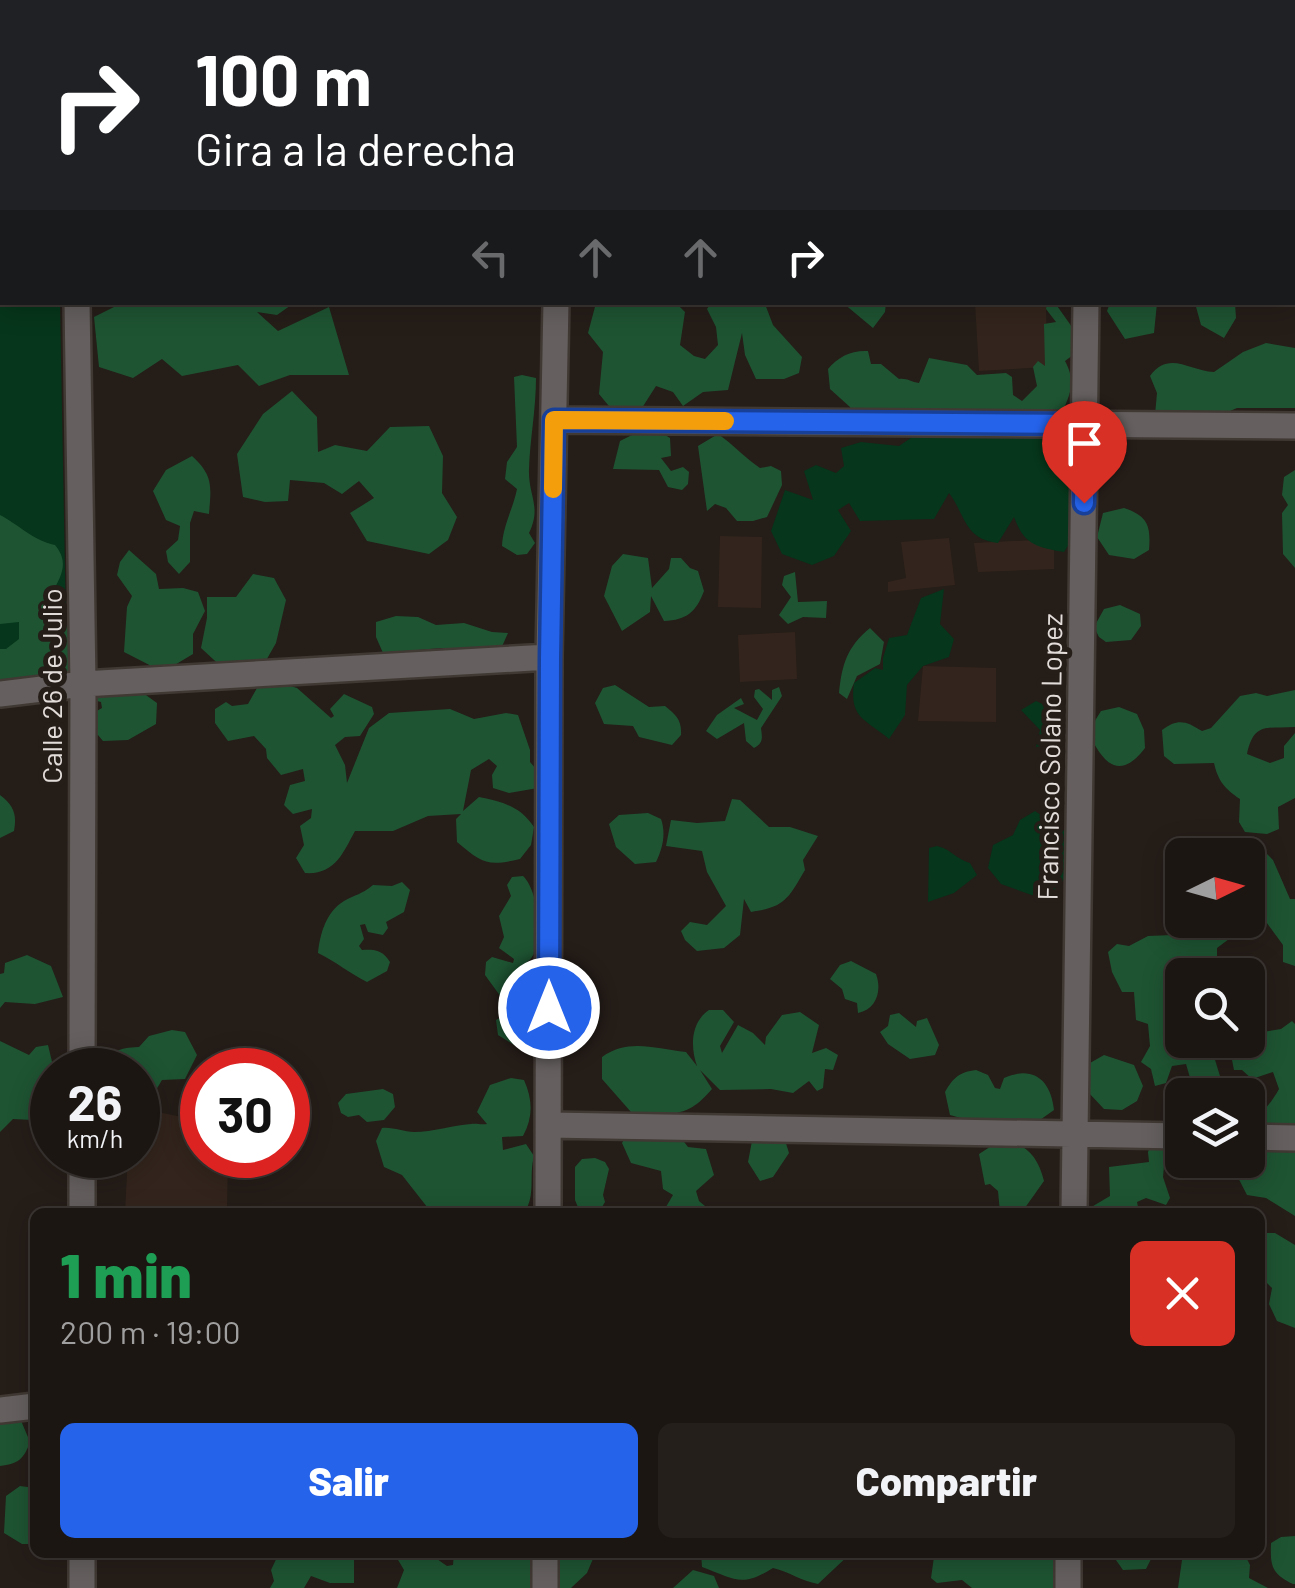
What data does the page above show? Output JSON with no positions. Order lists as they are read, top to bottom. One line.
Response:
{"streets":{"street":["Calle 26 de Julio","Francisco Solano Lopez"]},"north":"right","page":{"turn":["100 m","Gira a la derecha"],"speed":"26 km/h","limit":"30","heading":["1 min","200 m · 19:00"],"buttons":["Salir","Compartir"]}}
